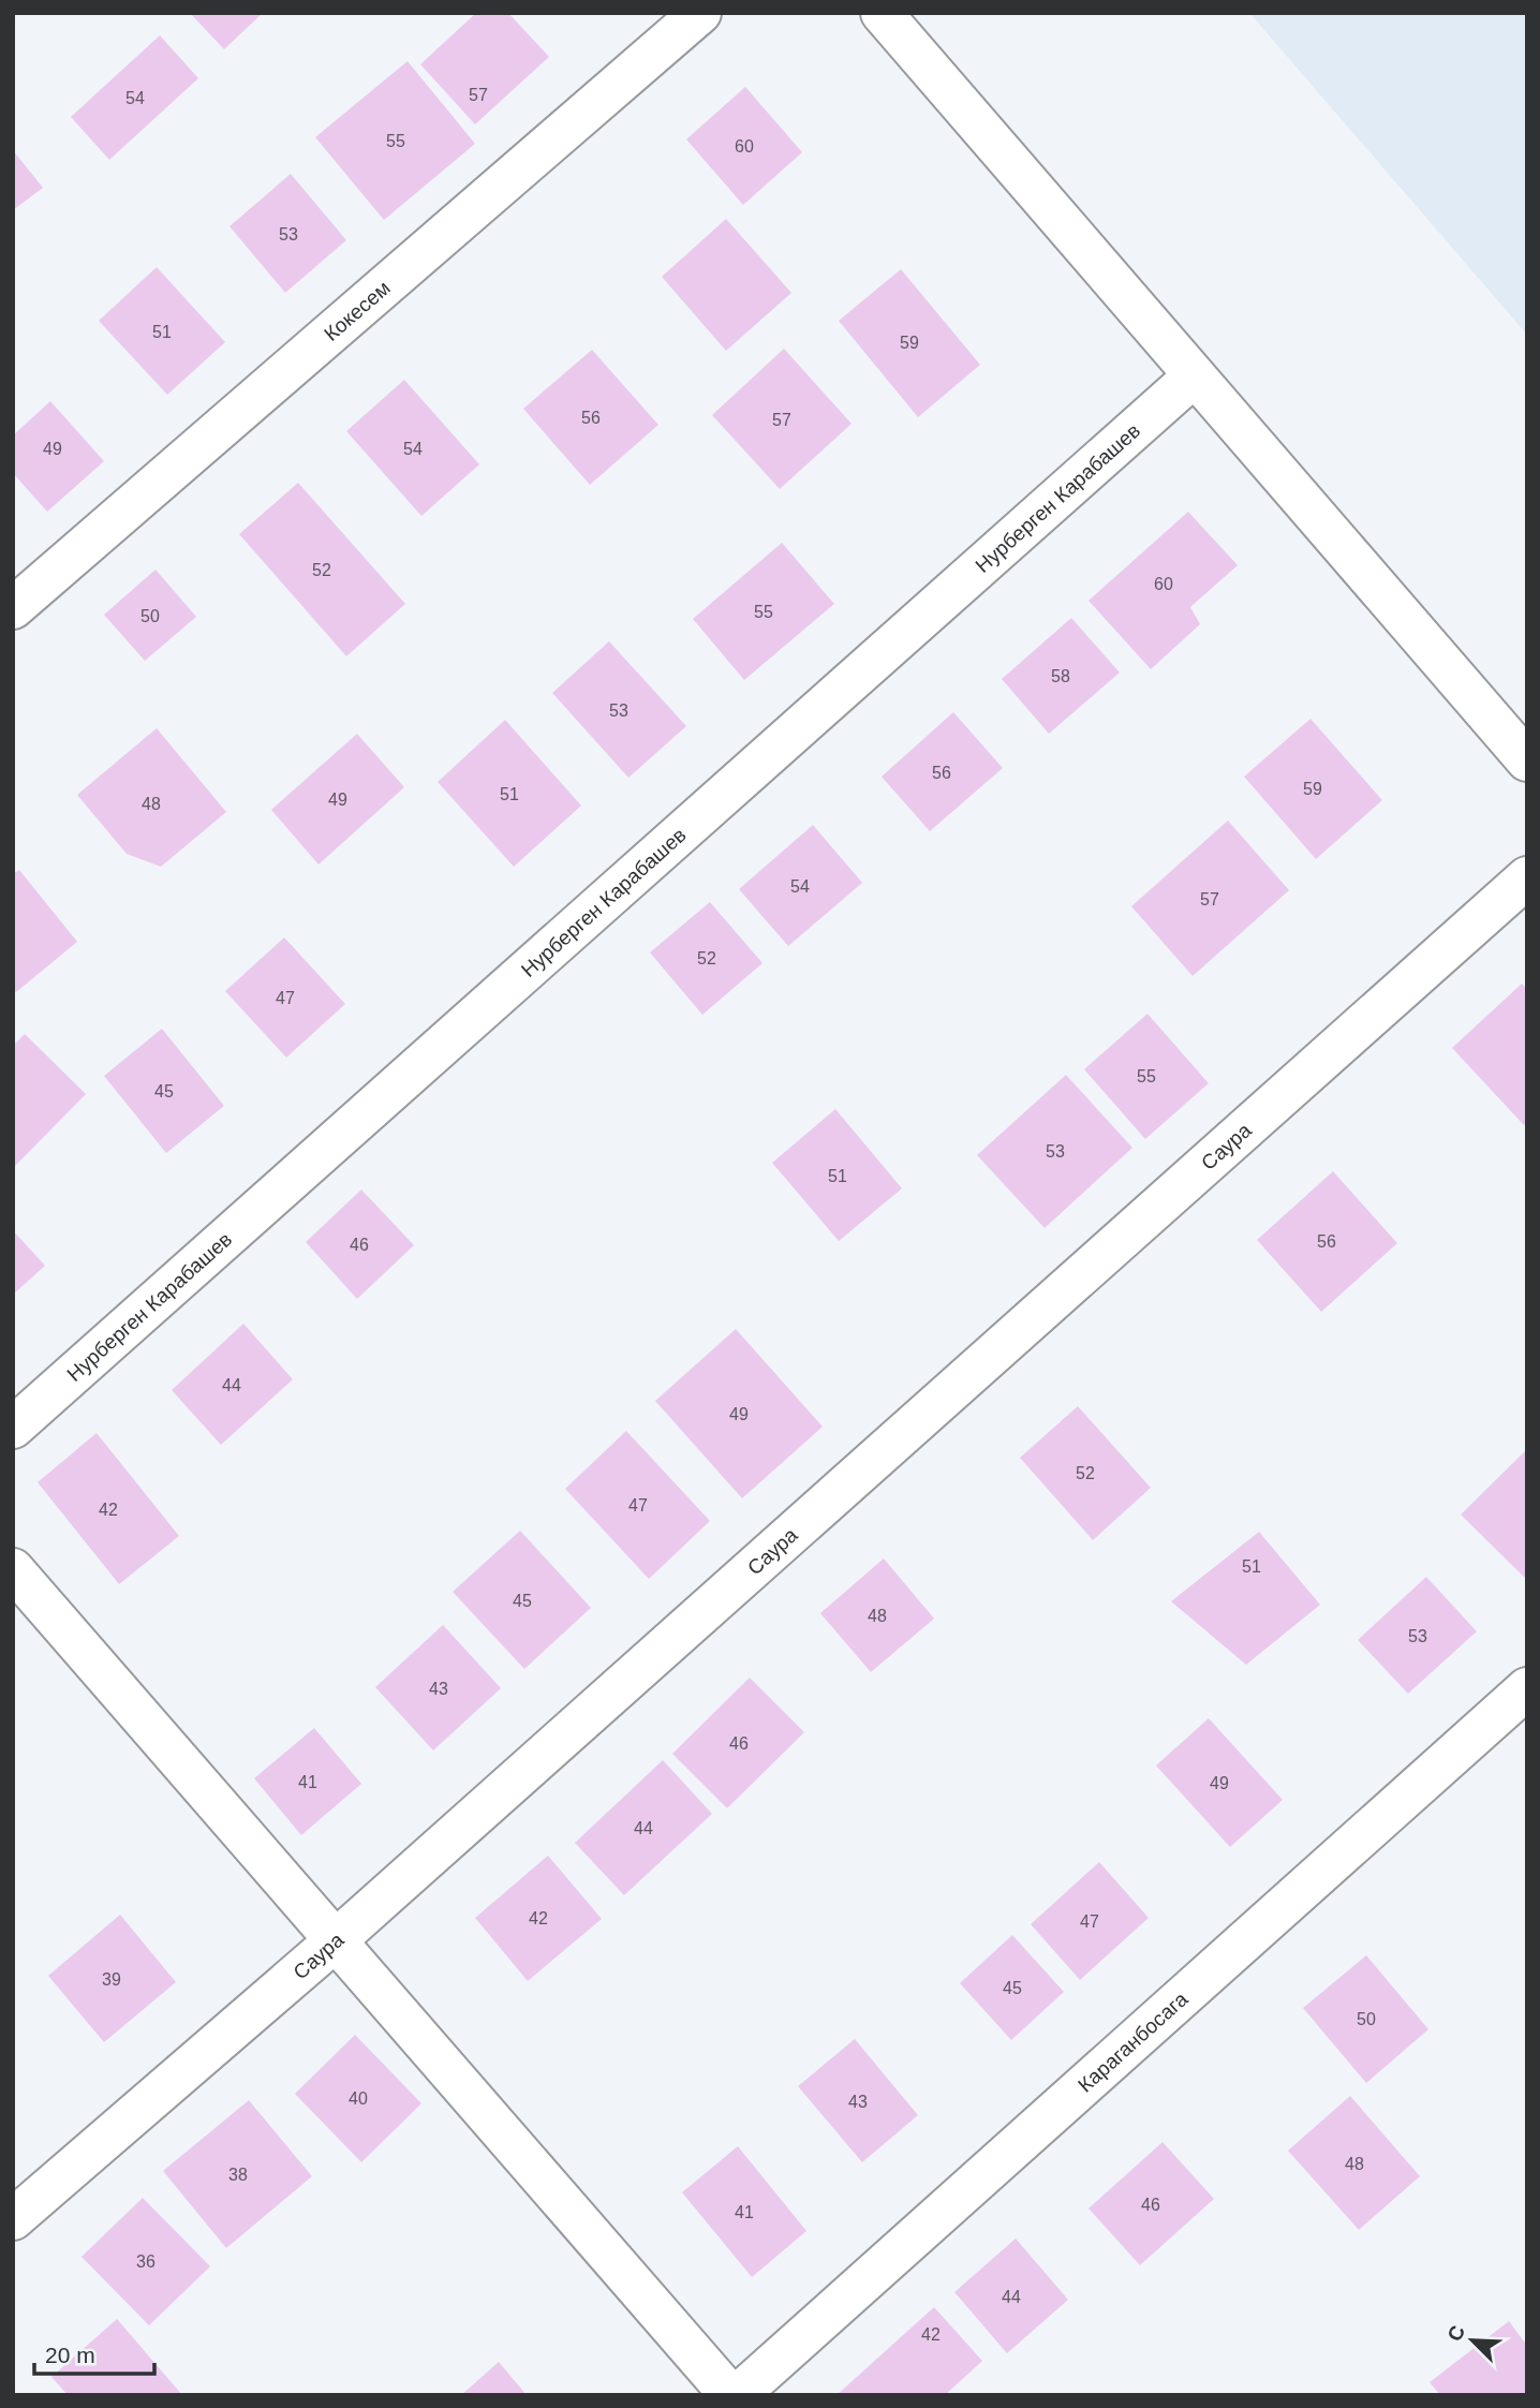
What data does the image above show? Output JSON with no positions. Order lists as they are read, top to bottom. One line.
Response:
{"streets":{"street":["Кокесем","Нурберген Карабашев","Саура","Караганбосага"]},"house_numbers":["57","54","55","60","53","51","59","56","57","49","54","52","60","55","50","58","53","56","59","51","49","48","54","57","52","47","55","45","53","51","56","46","44","49","52","47","42","51","45","48","53","43","46","41","49","44","42","47","39","45","50","40","43","48","38","46","41","36","44","42"],"scale_bar":"20 m","north":"top left"}
